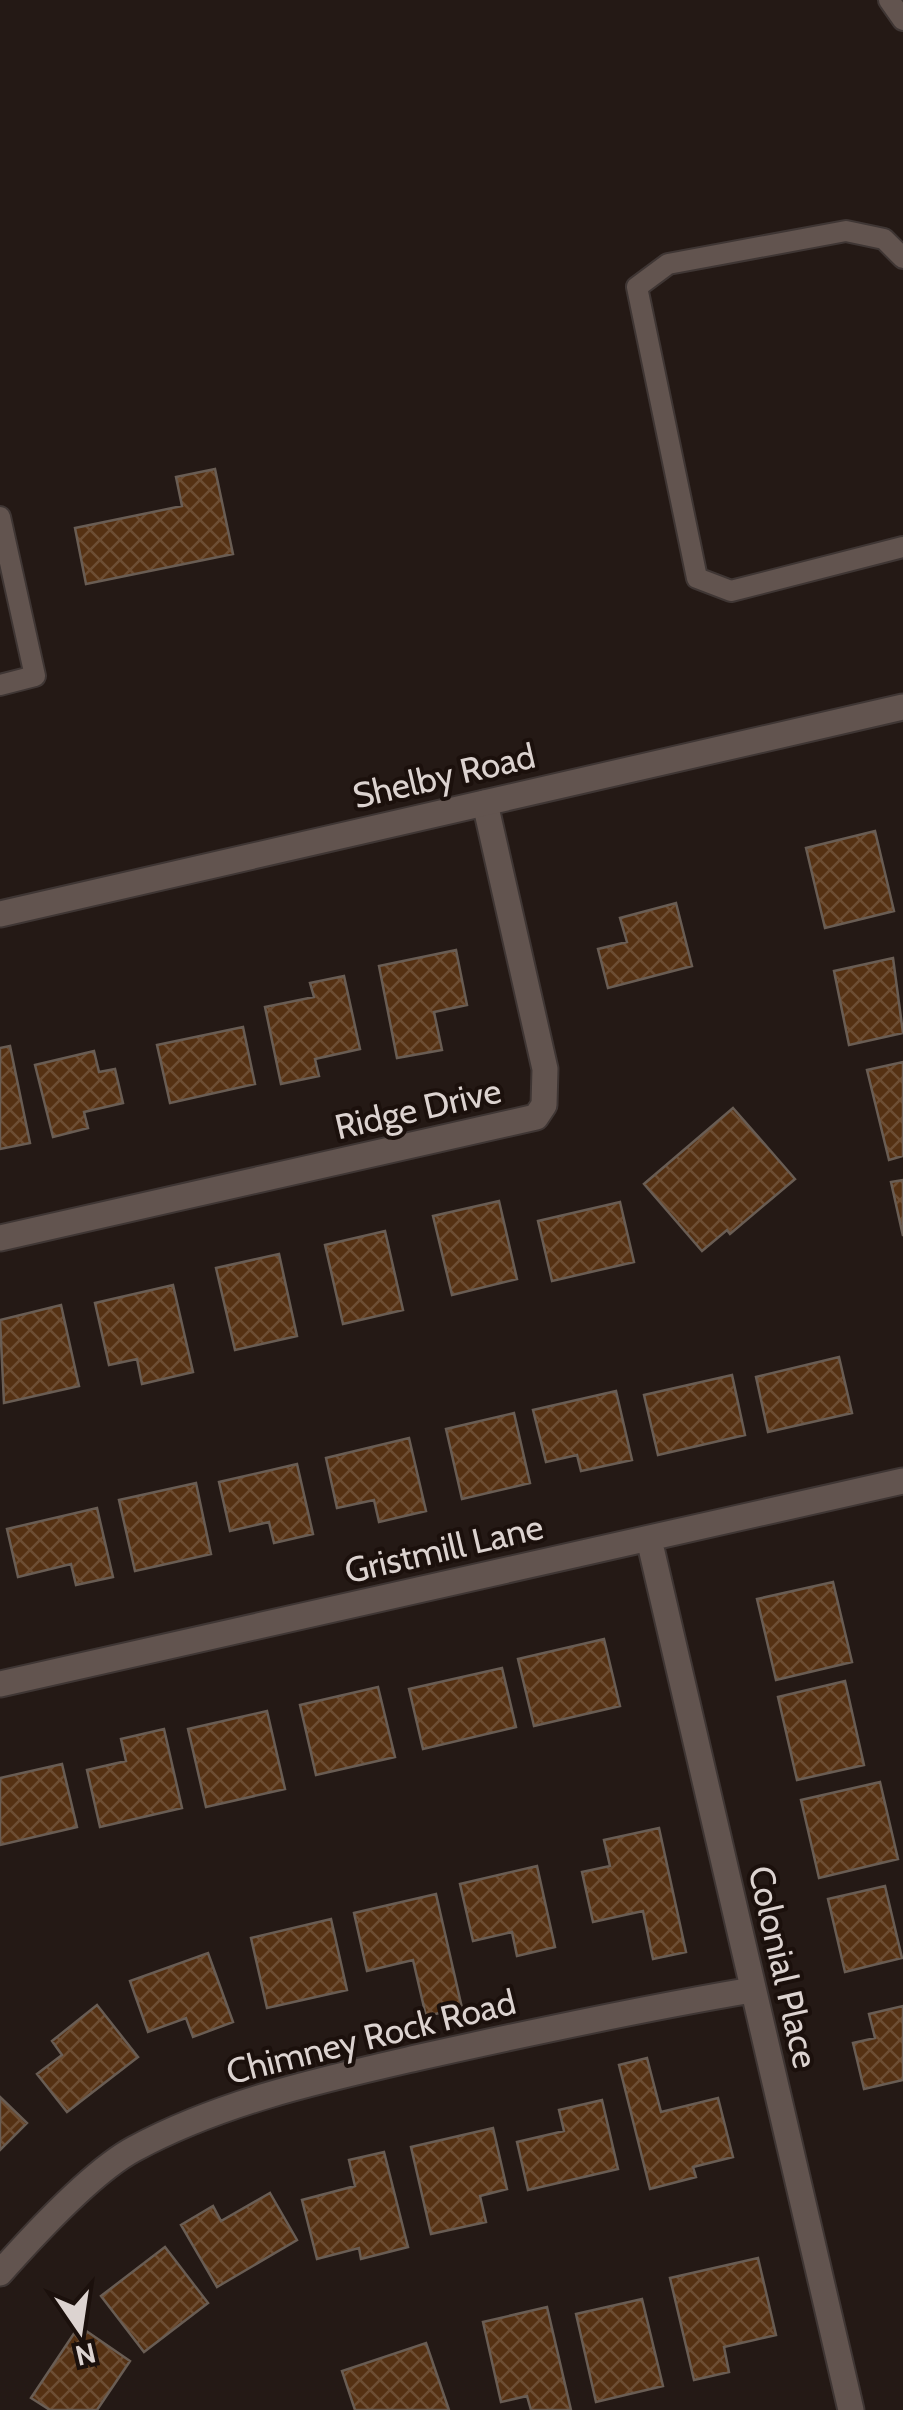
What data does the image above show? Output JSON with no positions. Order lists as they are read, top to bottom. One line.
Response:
{"streets":{"street":["Shelby Road","Ridge Drive","Gristmill Lane","Colonial Place","Chimney Rock Road"]},"crossings":[["Shelby Road","Ridge Drive"],["Gristmill Lane","Colonial Place"],["Colonial Place","Chimney Rock Road"]],"north":"bottom"}
